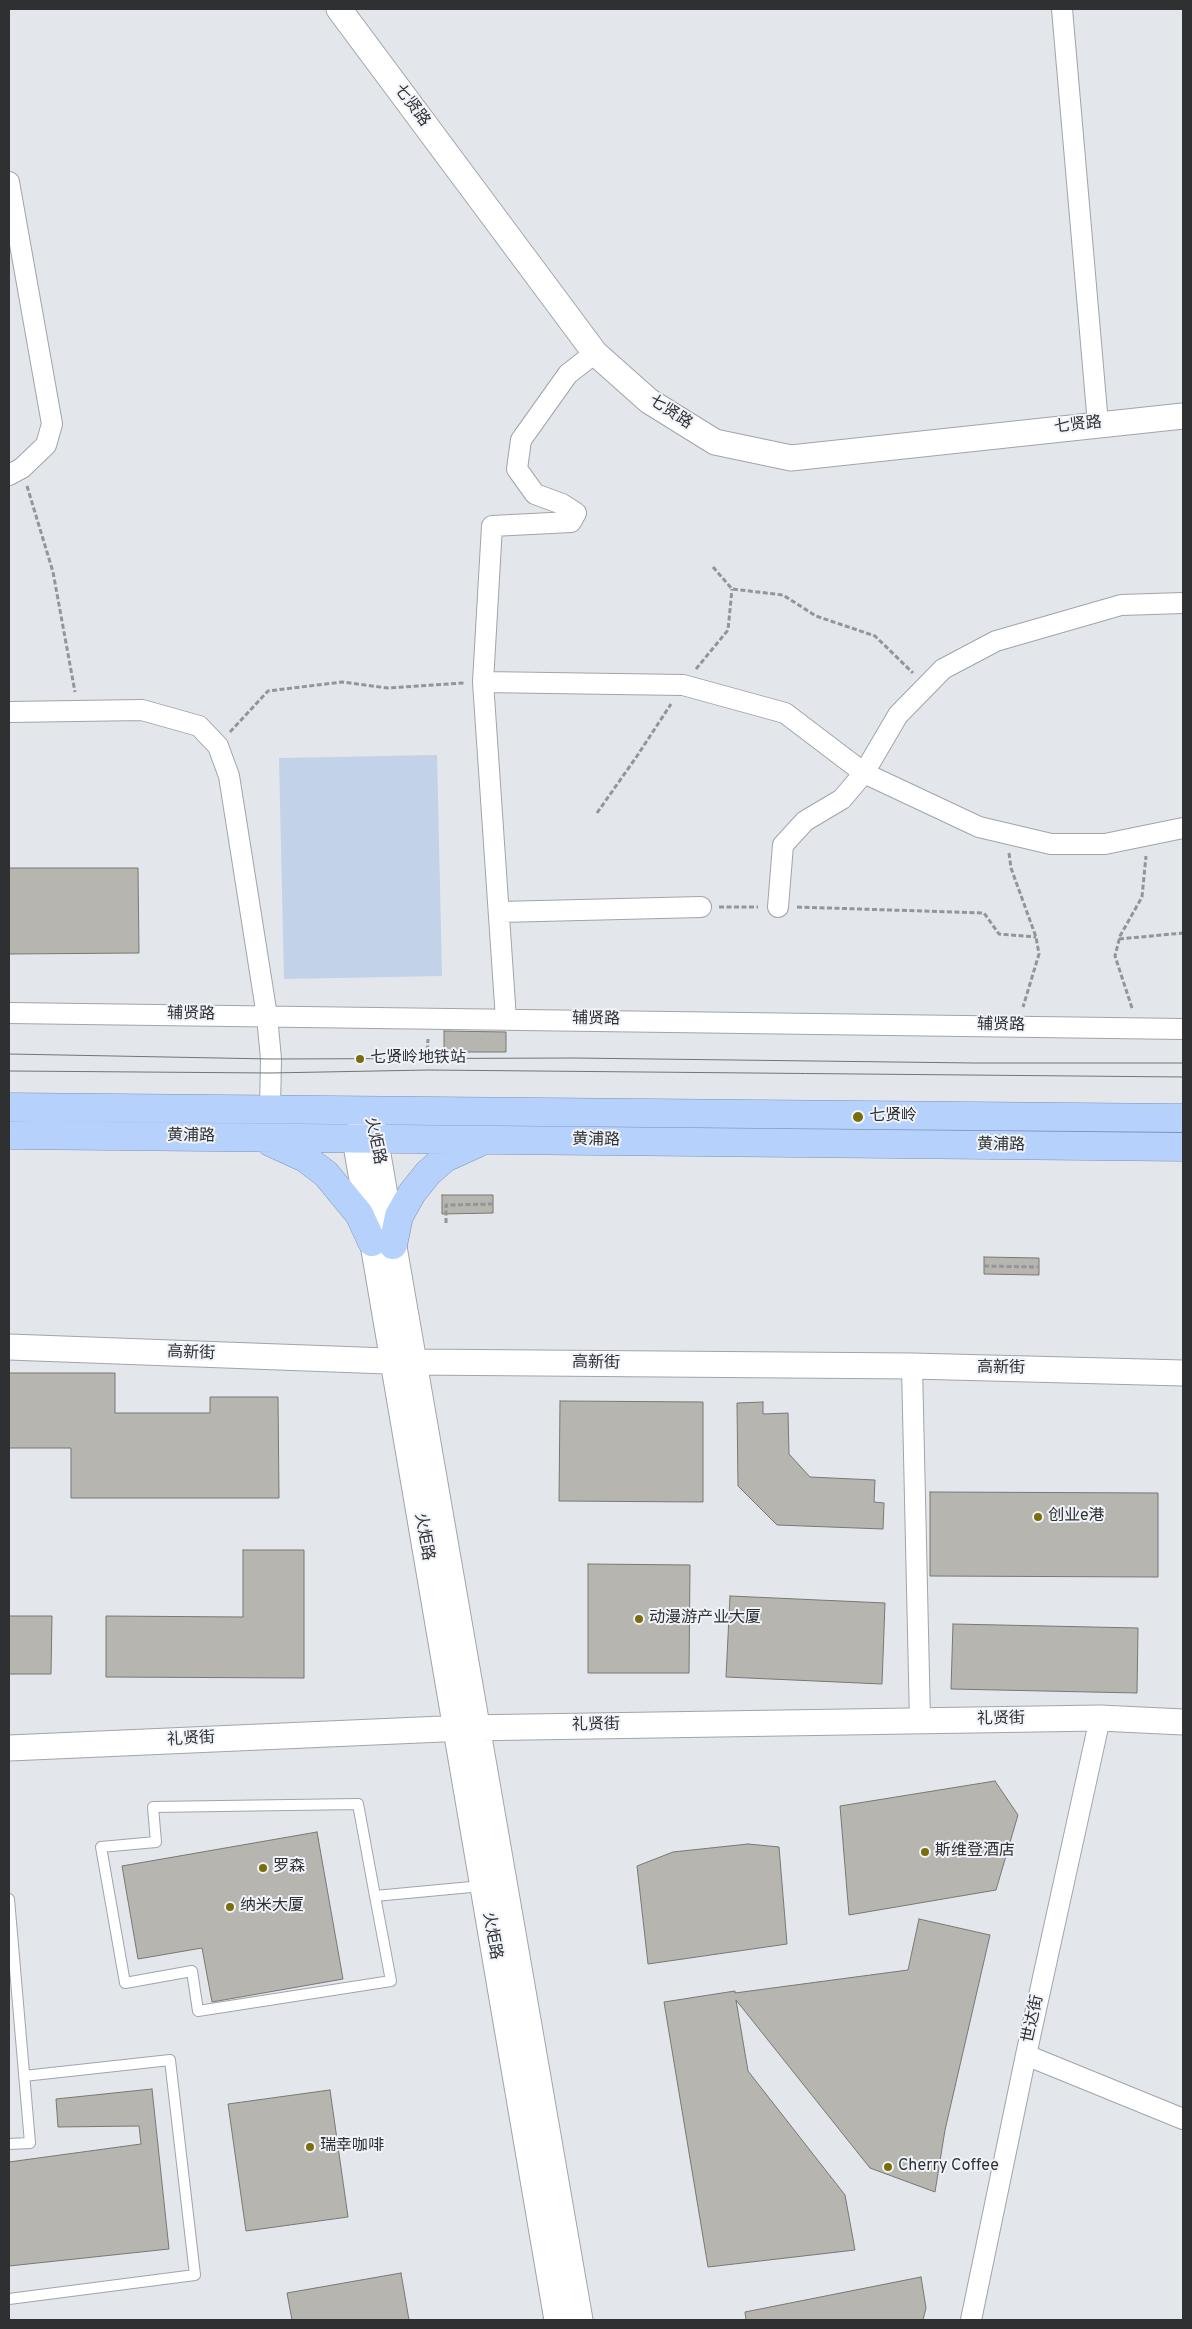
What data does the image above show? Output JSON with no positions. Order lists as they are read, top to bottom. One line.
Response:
{"streets":{"highway":["黄浦路"],"street":["七贤路","辅贤路","火炬路","高新街","礼贤街","世达街"]},"crossings":[["黄浦路","火炬路"],["火炬路","高新街"],["火炬路","礼贤街"],["礼贤街","世达街"]],"places":["七贤岭地铁站","七贤岭","创业e港","动漫游产业大厦","斯维登酒店","罗森","纳米大厦","瑞幸咖啡","Cherry Coffee"]}
